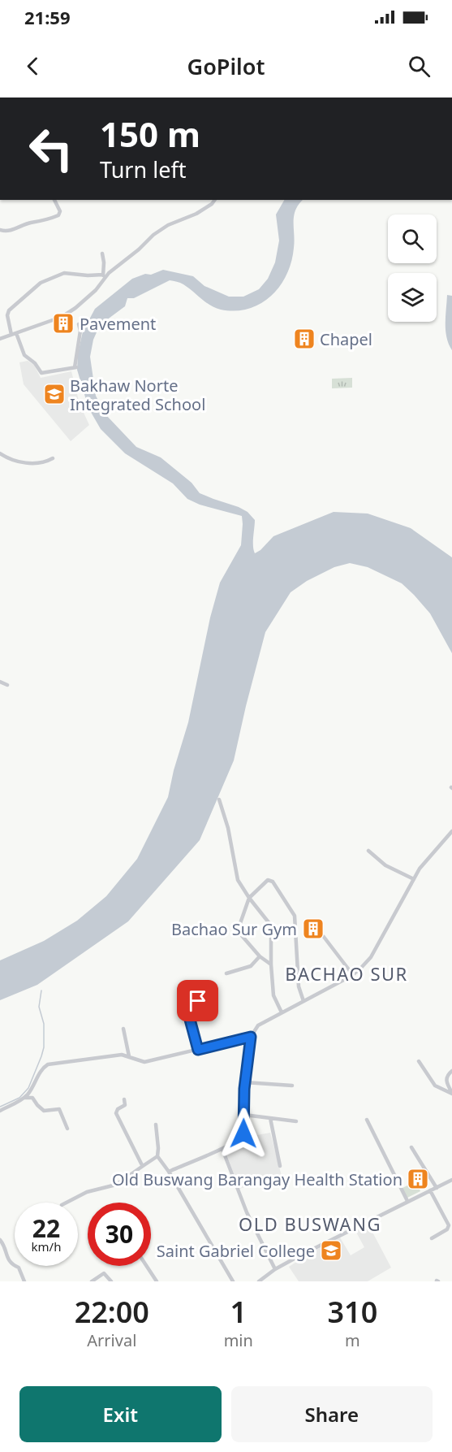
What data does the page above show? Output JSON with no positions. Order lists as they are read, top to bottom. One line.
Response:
{"districts":["BACHAO SUR","OLD BUSWANG"],"places":{"building":["Pavement","Chapel","Bachao Sur Gym","Old Buswang Barangay Health Station"],"school or university":["Bakhaw Norte Integrated School","Saint Gabriel College"]},"page":{"status":"21:59","header":"GoPilot","turn":["150 m","Turn left"],"speed":"22 km/h","limit":"30","eta":["22:00","Arrival","1","min","310","m"],"buttons":["Exit","Share"]}}
